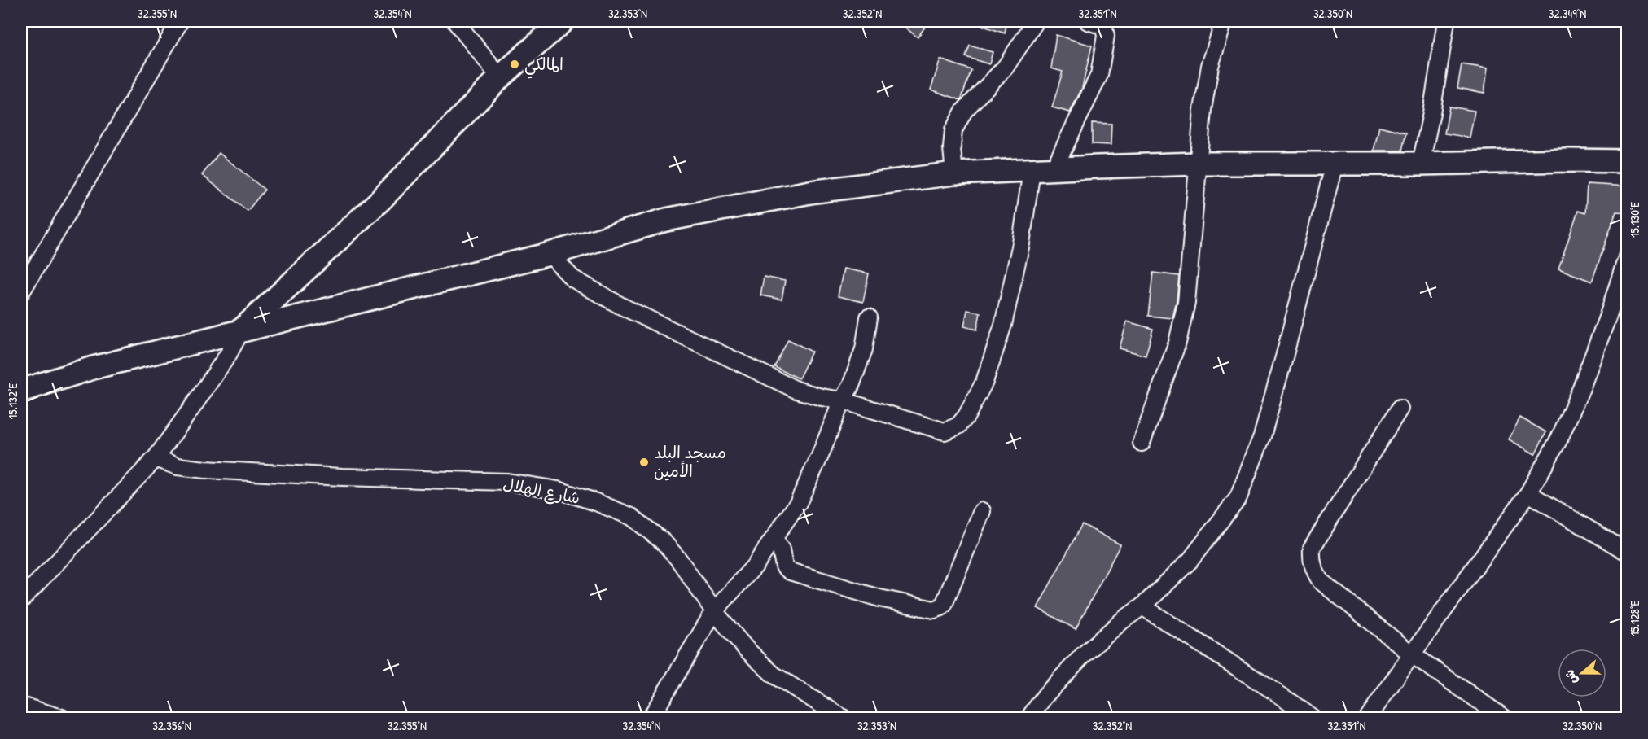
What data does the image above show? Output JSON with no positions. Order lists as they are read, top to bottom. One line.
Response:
{"streets":{"street":["شارع الهلال"]},"places":["المالكي","مسجد البلد الأمين"],"north":"left","coordinates":["32.355°N","32.354°N","32.353°N","32.352°N","32.351°N","32.350°N","32.349°N","15.130°E","15.132°E","15.128°E","32.356°N"]}
